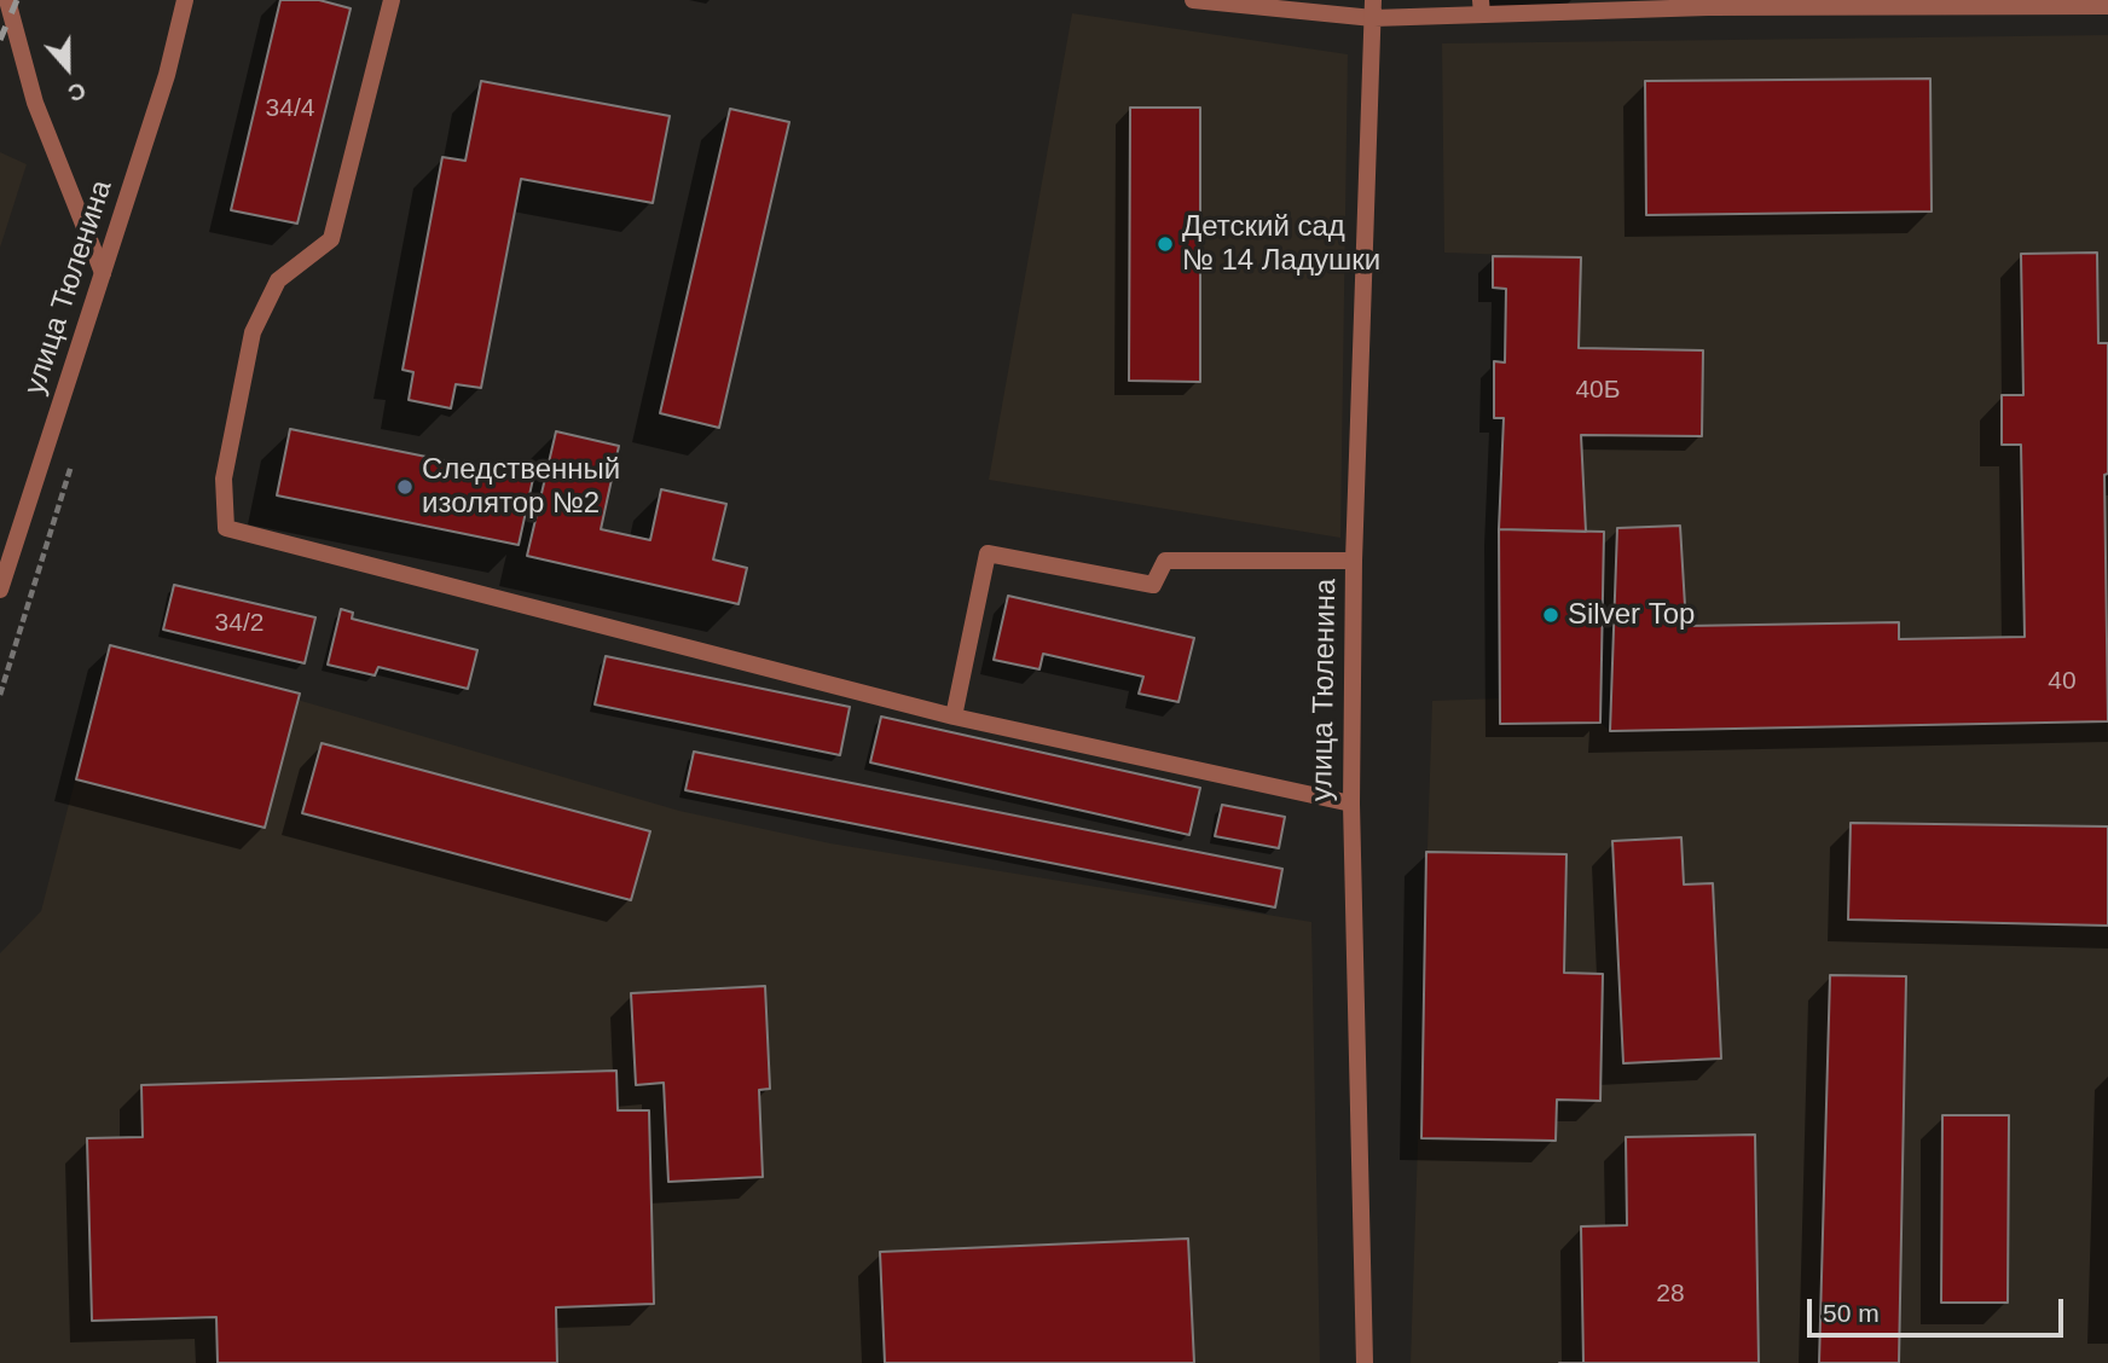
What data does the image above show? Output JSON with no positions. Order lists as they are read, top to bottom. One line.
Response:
{"streets":{"street":["улица Тюленина"]},"places":["Детский сад № 14 Ладушки","Следственный изолятор №2","Silver Top"],"house_numbers":["34/4","40Б","34/2","40","28"],"scale_bar":"50 m","north":"bottom"}
